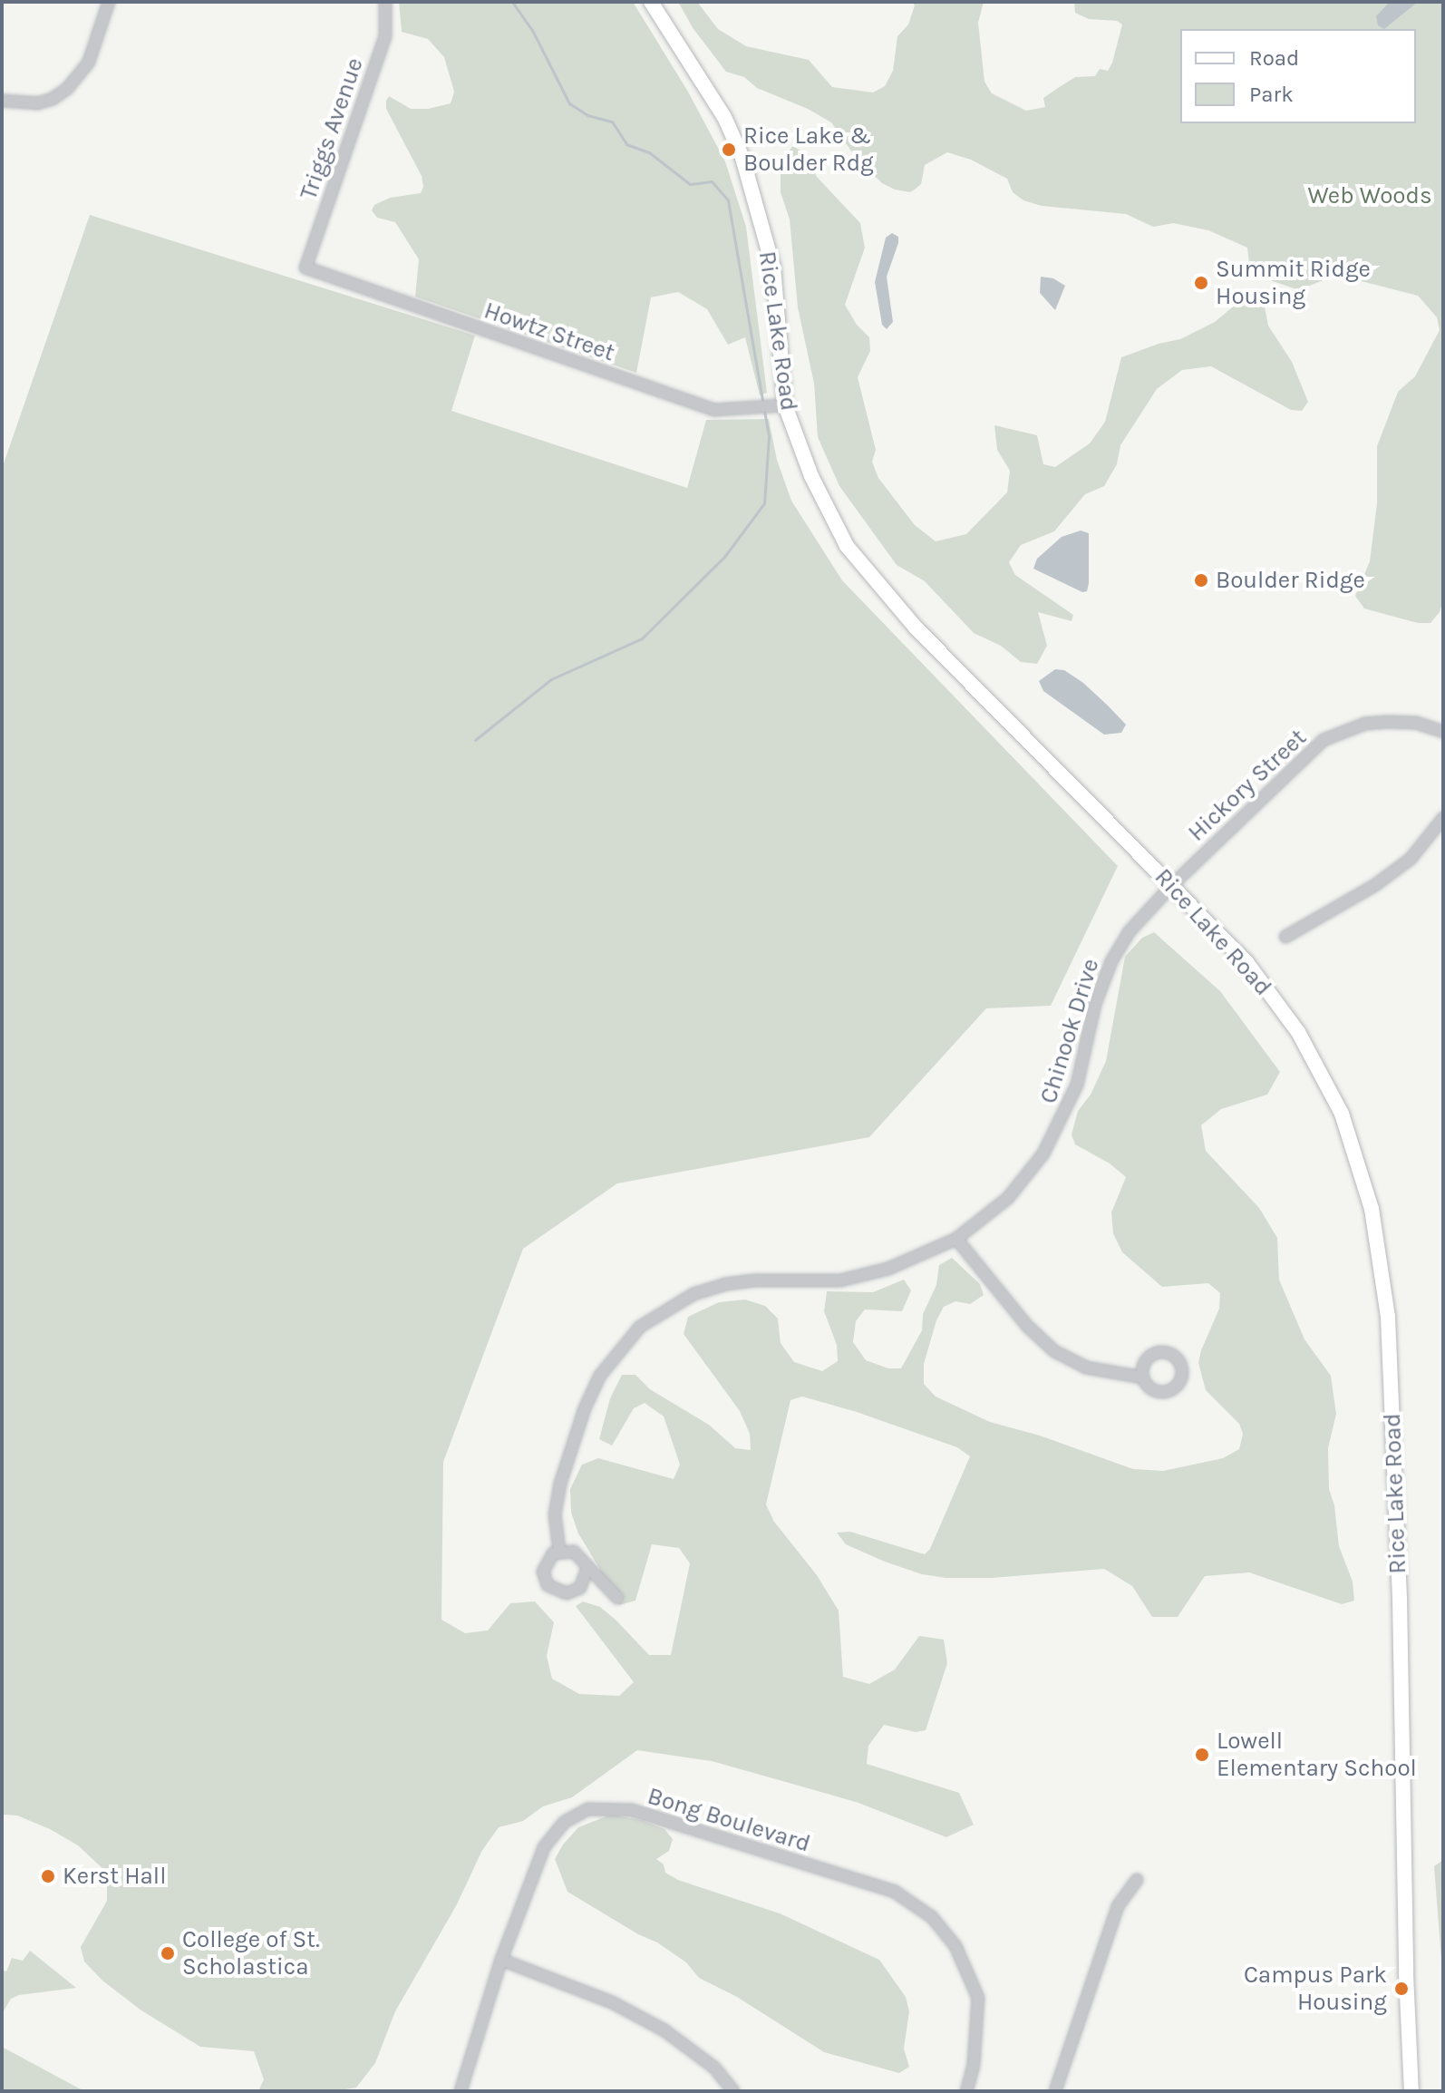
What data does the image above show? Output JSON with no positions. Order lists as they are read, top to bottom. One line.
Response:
{"streets":{"main road":["Rice Lake Road"],"street":["Triggs Avenue","Howtz Street","Hickory Street","Chinook Drive","Bong Boulevard"]},"crossings":[["Triggs Avenue","Howtz Street"],["Rice Lake Road","Howtz Street"],["Rice Lake Road","Hickory Street"],["Rice Lake Road","Chinook Drive"],["Hickory Street","Chinook Drive"]],"parks":["Web Woods"],"places":["Rice Lake & Boulder Rdg","Summit Ridge Housing","Boulder Ridge","Lowell Elementary School","Kerst Hall","College of St. Scholastica","Campus Park Housing"],"legend":["Road","Park"]}
